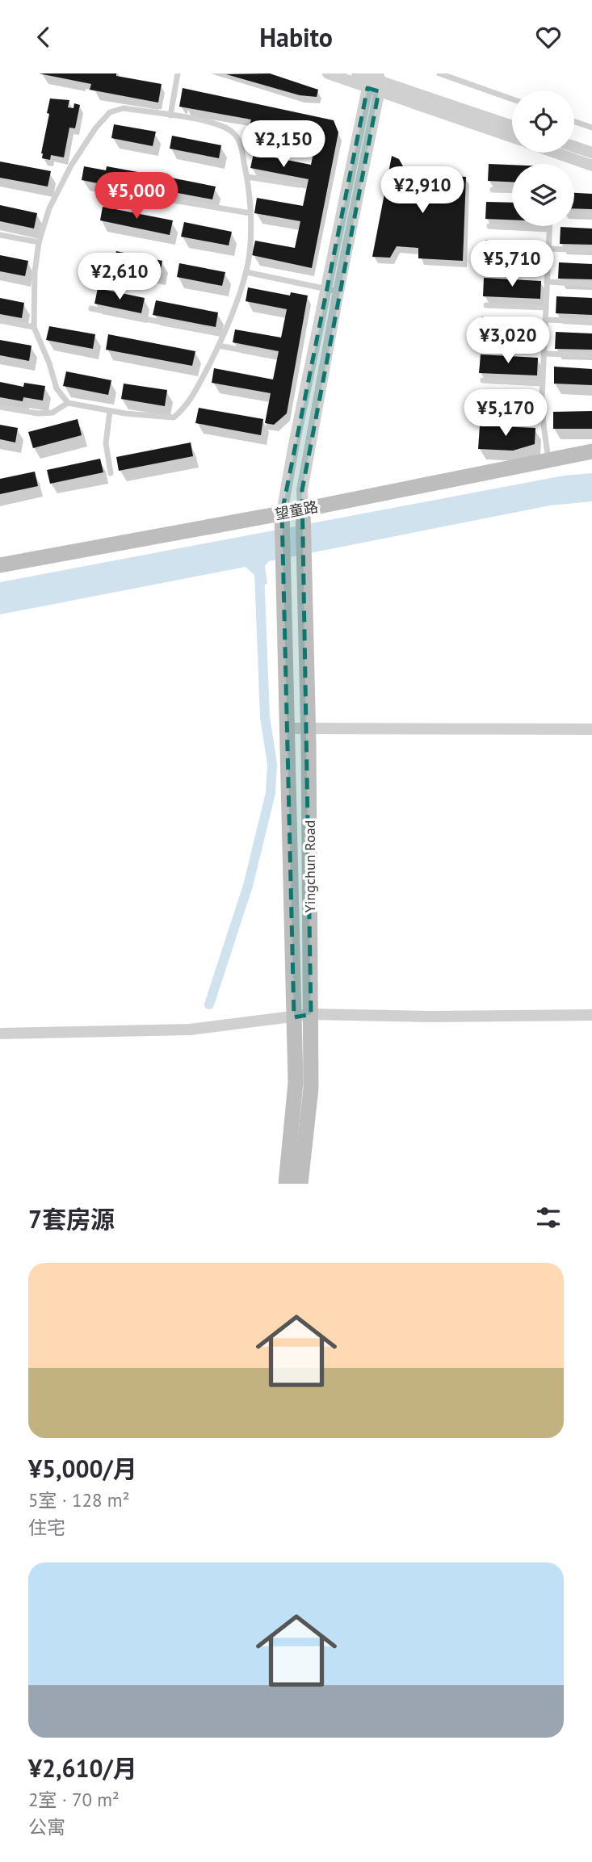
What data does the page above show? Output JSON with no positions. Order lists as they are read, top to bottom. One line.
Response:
{"streets":{"street":["望童路","Yingchun Road"]},"crossings":[["望童路","Yingchun Road"]],"page":{"header":"Habito","price":["¥2,150","¥2,910","¥5,000","¥5,710","¥2,610","¥3,020","¥5,170"],"heading":"7套房源","list":[{"name":"¥5,000/月","note":"5室 · 128 m² · 住宅"},{"name":"¥2,610/月","note":"2室 · 70 m² · 公寓"}]}}
